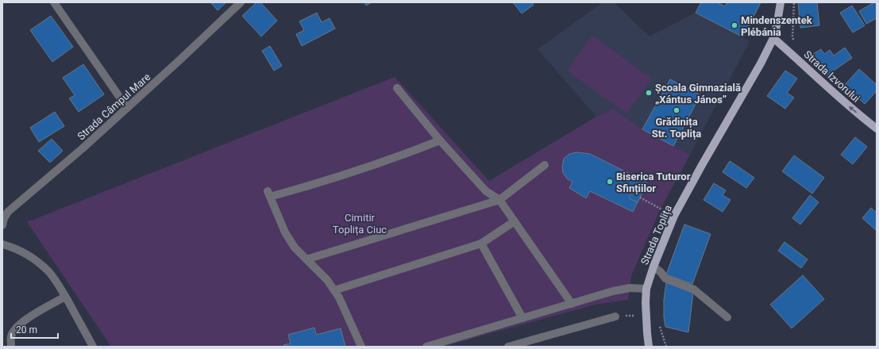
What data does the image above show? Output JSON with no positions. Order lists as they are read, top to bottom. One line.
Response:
{"streets":{"main road":["Strada Izvorului","Strada Toplița"],"street":["Strada Câmpul Mare"]},"crossings":[["Strada Izvorului","Strada Toplița"]],"one_way":["Strada Izvorului"],"parks":["Cimitir Toplița Ciuc"],"places":["Mindenszentek Plébánia","Școala Gimnazială „Xántus János”","Grădinița Str. Toplița","Biserica Tuturor Sfințiilor"],"scale_bar":"20 m"}
